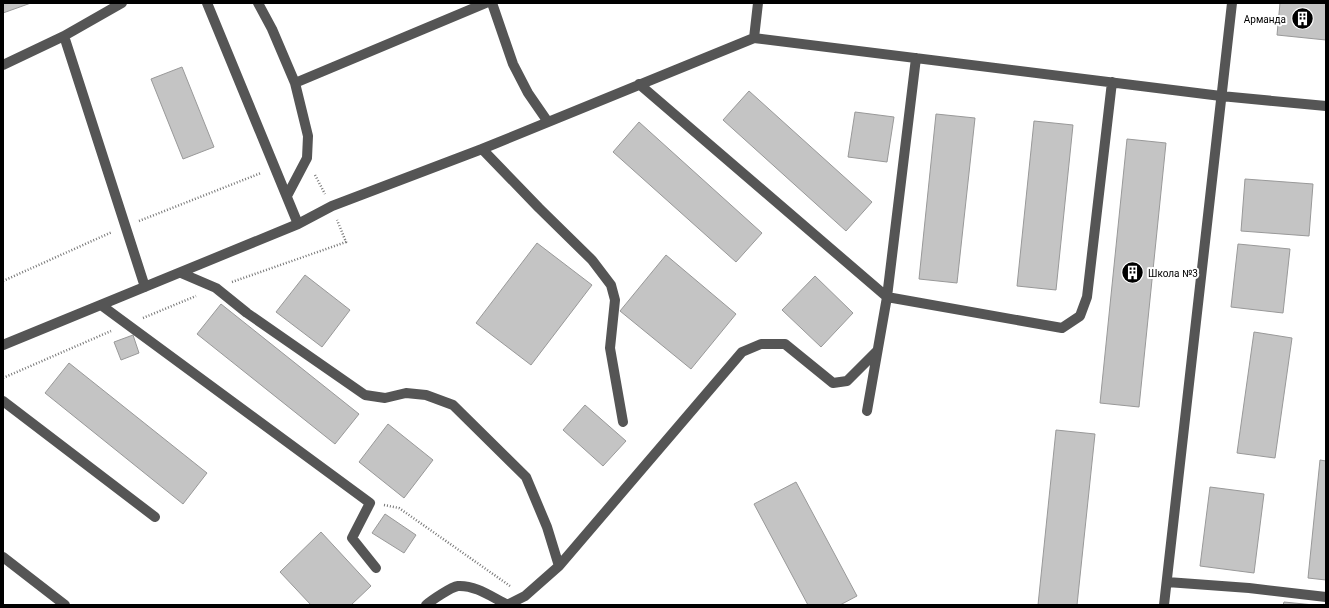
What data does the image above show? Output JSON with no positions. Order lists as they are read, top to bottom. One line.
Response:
{"places":{"building":["Арманда","Школа №3"]}}
